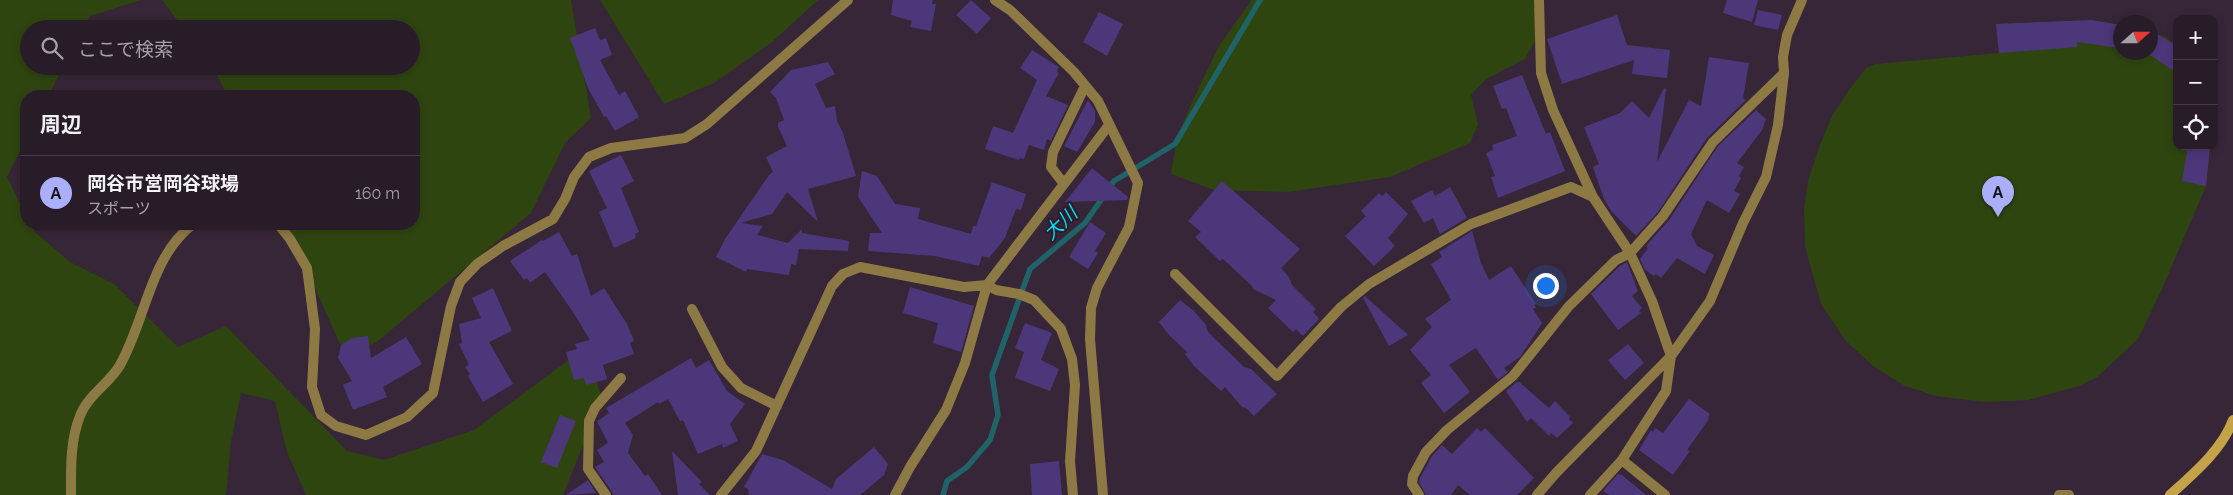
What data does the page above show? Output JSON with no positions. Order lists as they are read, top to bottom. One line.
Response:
{"water":["大川"],"north":"right","page":{"map_buttons":["+","−"],"search":"ここで検索","heading":"周辺","list":[{"mark":"A","name":"岡谷市営岡谷球場","note":"スポーツ","value":"160 m"}],"pins":"A"}}
